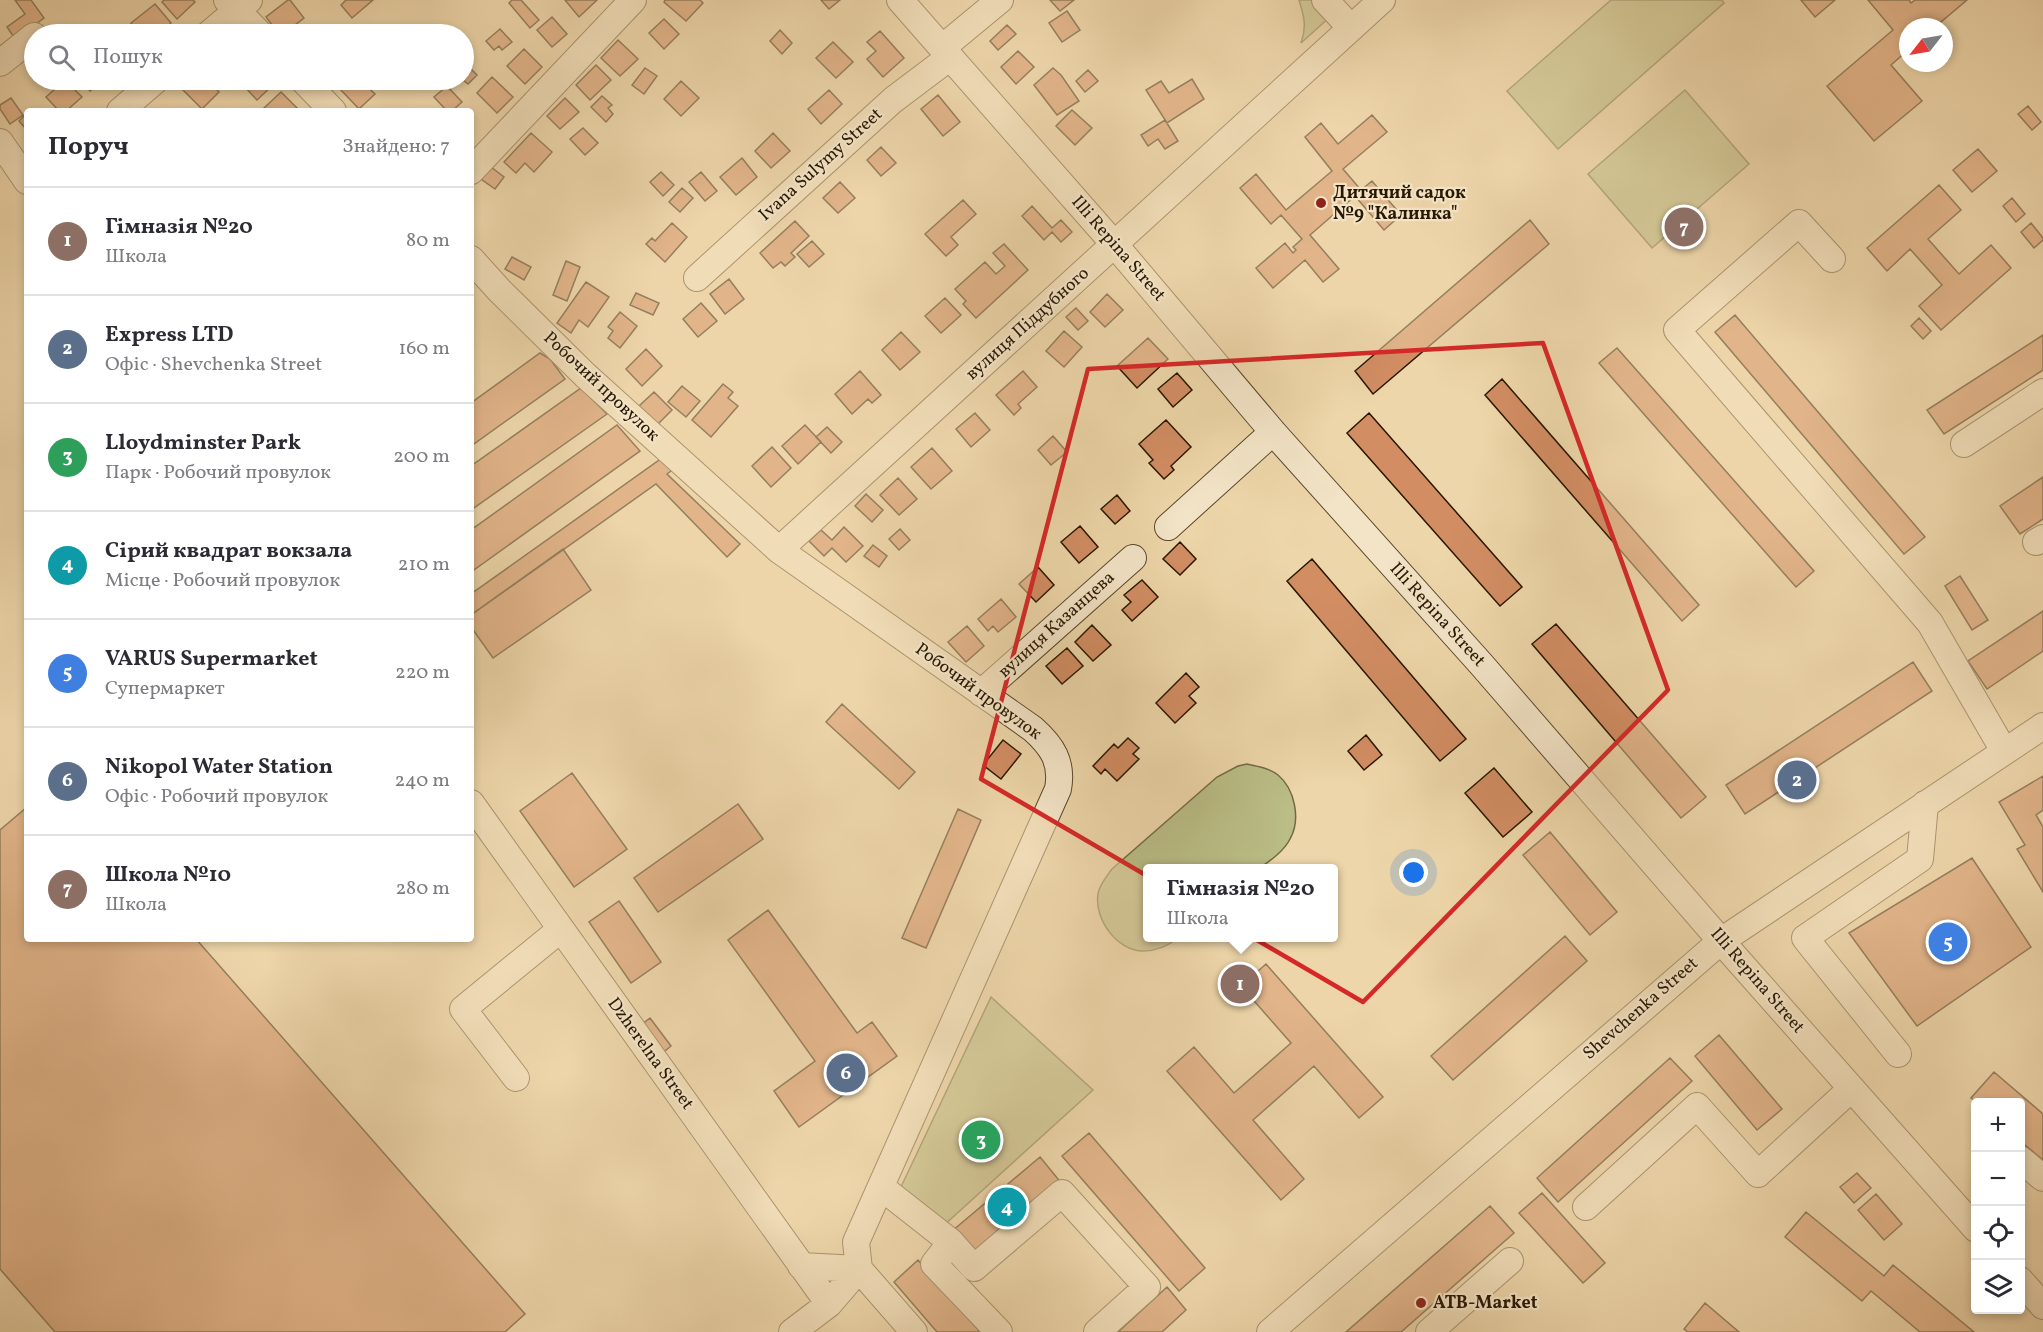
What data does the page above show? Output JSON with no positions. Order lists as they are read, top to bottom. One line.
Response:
{"streets":{"street":["Ivana Sulymy Street","Illi Repina Street","вулиця Піддубного","Робочий провулок","вулиця Казанцева","Shevchenka Street","Dzherelna Street"]},"crossings":[["Ivana Sulymy Street","Illi Repina Street"],["Illi Repina Street","вулиця Піддубного"],["Illi Repina Street","Shevchenka Street"],["вулиця Піддубного","Робочий провулок"],["Робочий провулок","вулиця Казанцева"]],"places":["Дитячий садок №9 \"Калинка\"","ATB-Market"],"north":"bottom left","page":{"search":"Пошук","heading":["Поруч","Знайдено: 7"],"list":[{"mark":"1","name":"Гімназія №20","note":"Школа","value":"80 m"},{"mark":"2","name":"Express LTD","note":"Офіс · Shevchenka Street","value":"160 m"},{"mark":"3","name":"Lloydminster Park","note":"Парк · Робочий провулок","value":"200 m"},{"mark":"4","name":"Сірий квадрат вокзала","note":"Місце · Робочий провулок","value":"210 m"},{"mark":"5","name":"VARUS Supermarket","note":"Супермаркет","value":"220 m"},{"mark":"6","name":"Nikopol Water Station","note":"Офіс · Робочий провулок","value":"240 m"},{"mark":"7","name":"Школа №10","note":"Школа","value":"280 m"}],"pins":["7","2","5","1","6","3","4"],"popup":["Гімназія №20","Школа"],"map_buttons":["+","−"]}}
